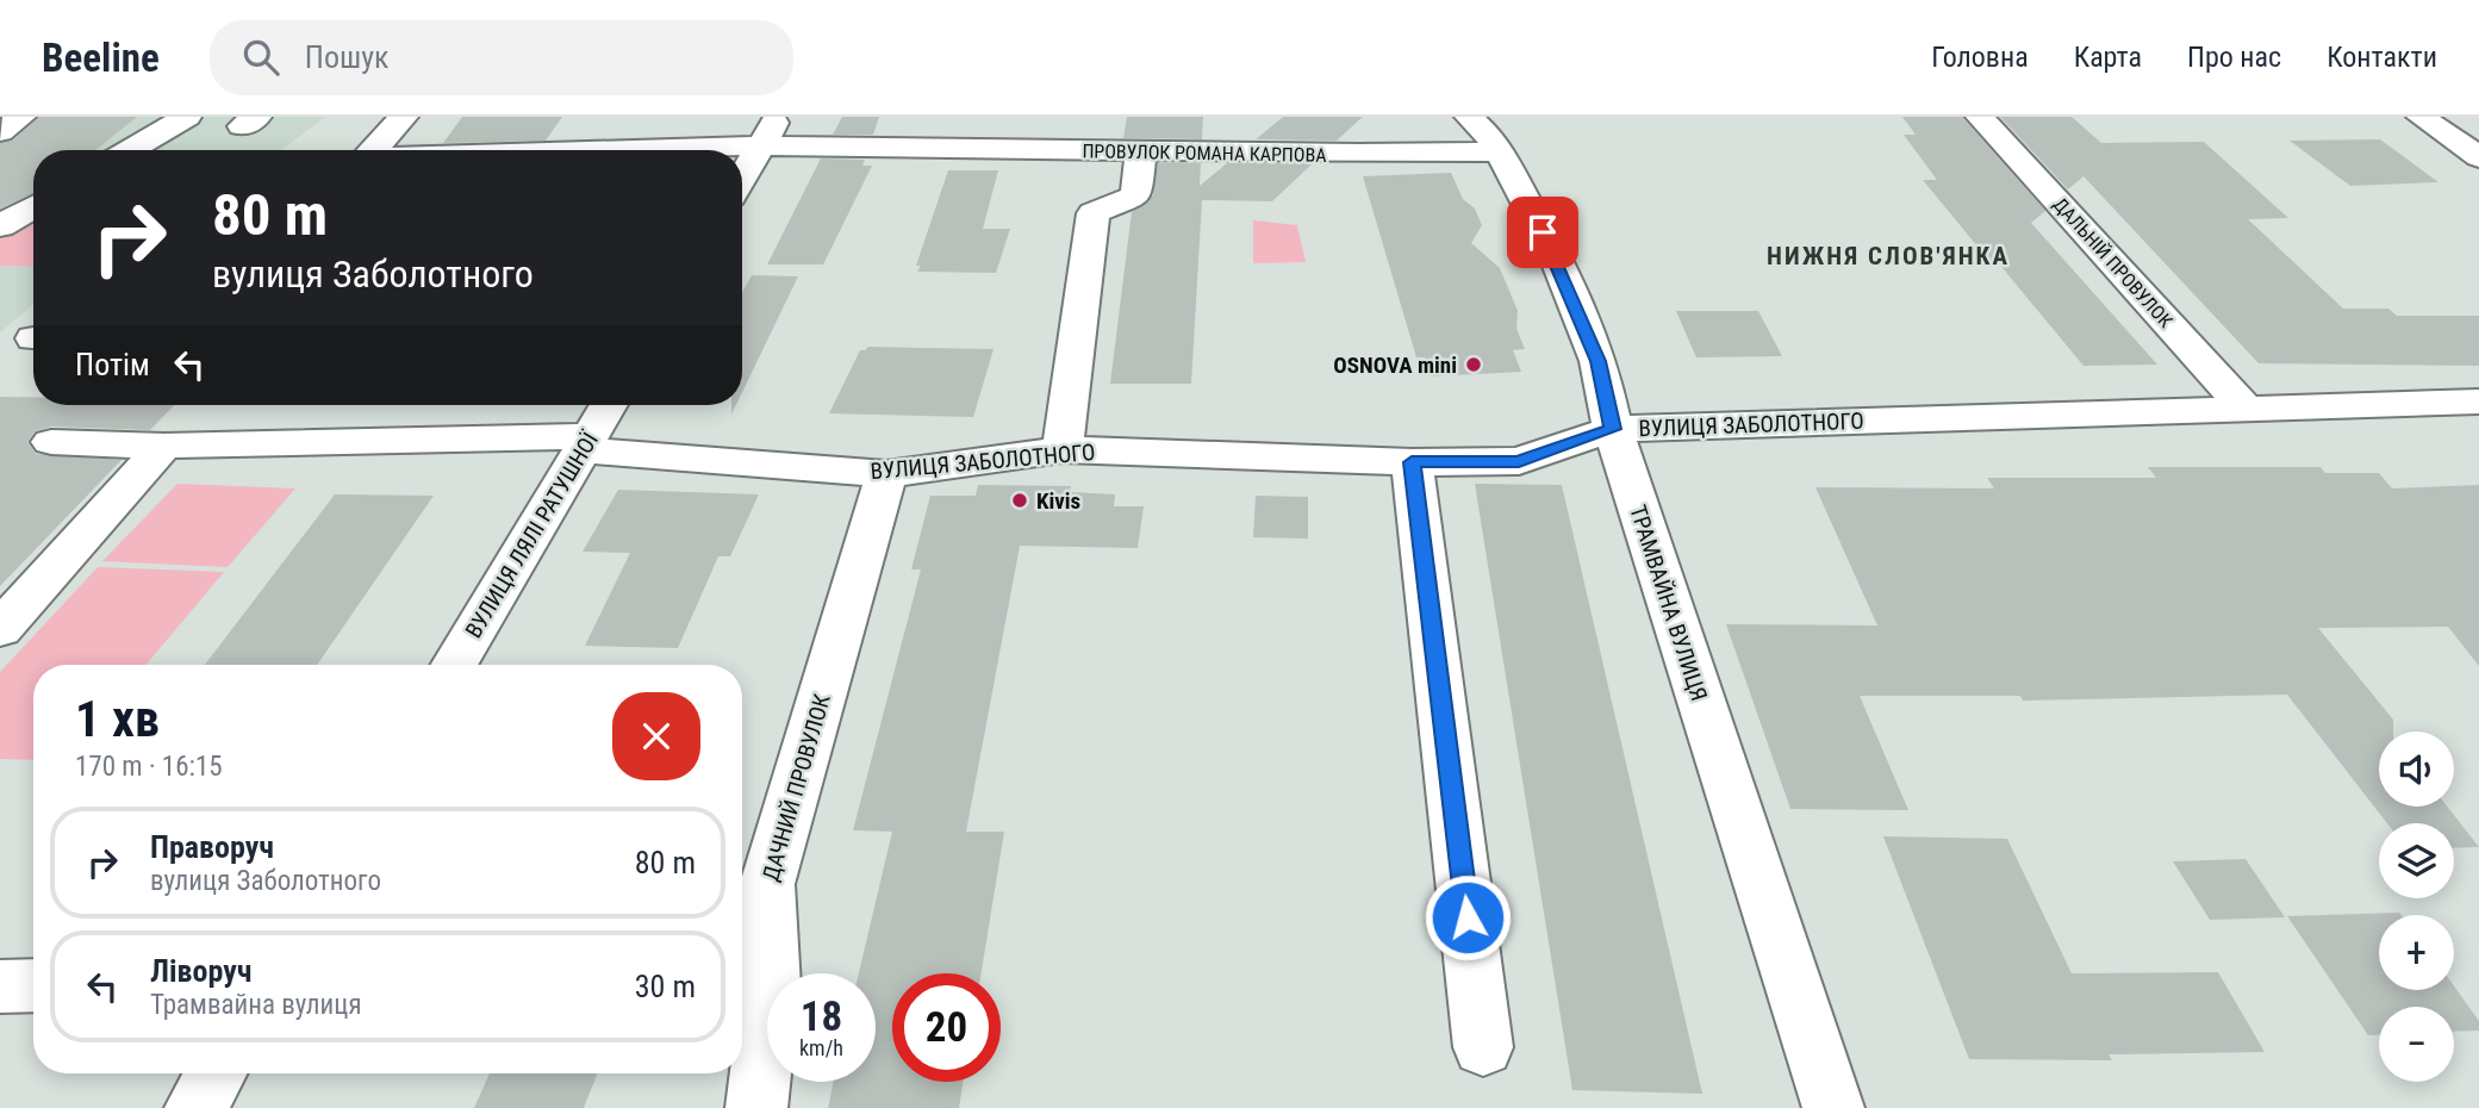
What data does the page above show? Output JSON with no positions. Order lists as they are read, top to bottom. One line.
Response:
{"streets":{"street":["ПРОВУЛОК РОМАНА КАРПОВА","ДАЛЬНІЙ ПРОВУЛОК","ВУЛИЦЯ ЗАБОЛОТНОГО","ВУЛИЦЯ ЛЯЛІ РАТУШНОЇ","ТРАМВАЙНА ВУЛИЦЯ","ДАЧНИЙ ПРОВУЛОК"]},"crossings":[["ПРОВУЛОК РОМАНА КАРПОВА","ТРАМВАЙНА ВУЛИЦЯ"],["ДАЛЬНІЙ ПРОВУЛОК","ВУЛИЦЯ ЗАБОЛОТНОГО"],["ВУЛИЦЯ ЗАБОЛОТНОГО","ВУЛИЦЯ ЛЯЛІ РАТУШНОЇ"],["ВУЛИЦЯ ЗАБОЛОТНОГО","ТРАМВАЙНА ВУЛИЦЯ"],["ВУЛИЦЯ ЗАБОЛОТНОГО","ДАЧНИЙ ПРОВУЛОК"]],"districts":["НИЖНЯ СЛОВ'ЯНКА"],"places":["OSNOVA mini","Kivis"],"page":{"header":"Beeline","search":"Пошук","nav":["Головна","Карта","Про нас","Контакти"],"turn":["80 m","вулиця Заболотного"],"then":"Потім","heading":["1 хв","170 m · 16:15"],"map_buttons":["+","−"],"list":[{"name":"Праворуч","note":"вулиця Заболотного","value":"80 m"},{"name":"Ліворуч","note":"Трамвайна вулиця","value":"30 m"}],"speed":"18 km/h","limit":"20"}}
